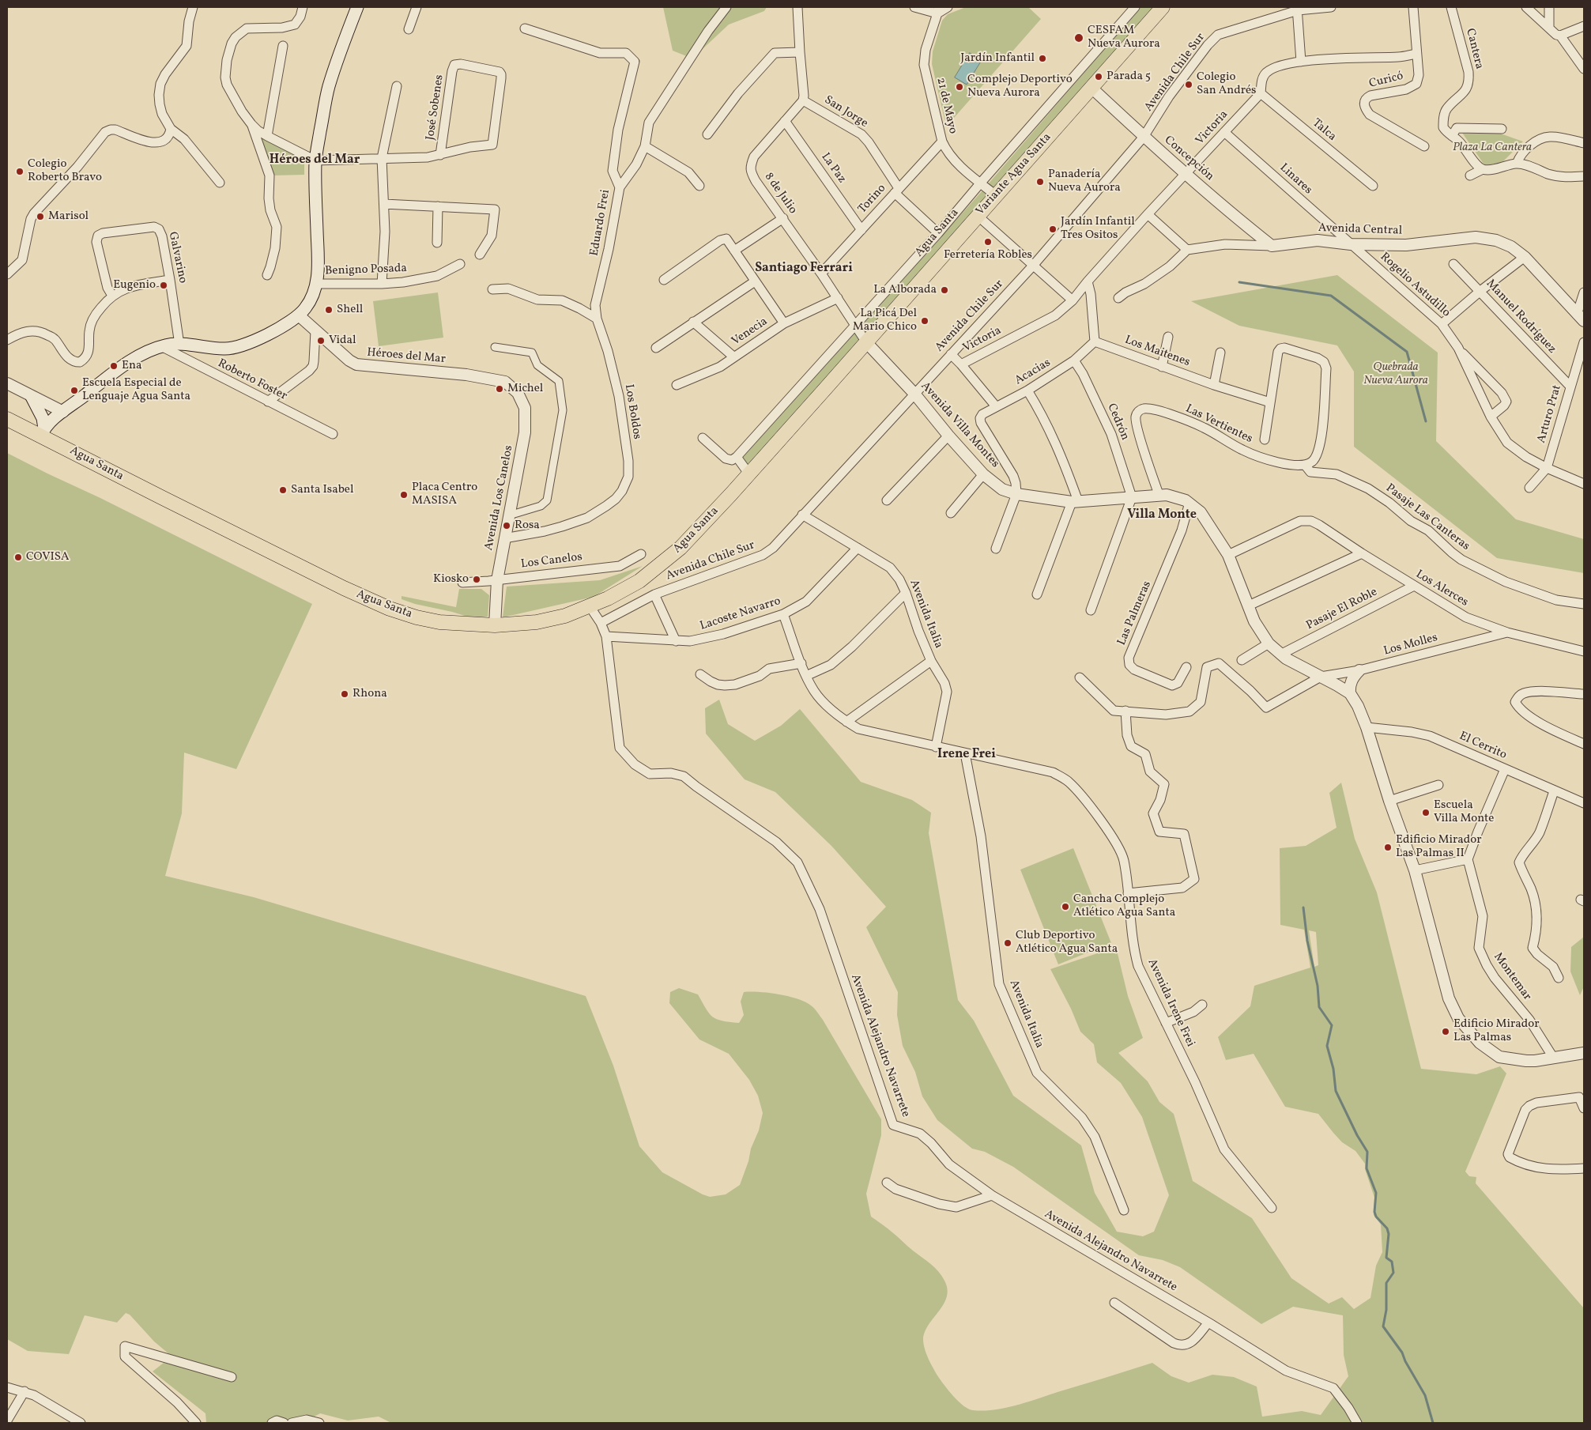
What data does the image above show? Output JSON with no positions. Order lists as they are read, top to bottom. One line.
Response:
{"streets":{"main road":["Variante Agua Santa","Agua Santa"],"street":["Cantera","Avenida Chile Sur","Curicó","21 de Mayo","José Sobenes","San Jorge","Victoria","Talca","Concepción","La Paz","Linares","8 de Julio","Torino","Eduardo Frei","Avenida Central","Galvarino","Benigno Posada","Rogelio Astudillo","Manuel Rodríguez","Venecia","Los Maitenes","Héroes del Mar","Acacias","Roberto Foster","Los Boldos","Arturo Prat","Cedrón","Las Vertientes","Avenida Villa Montes","Avenida Los Canelos","Pasaje Las Canteras","Los Canelos","Los Alerces","Pasaje El Roble","Las Palmeras","Lacoste Navarro","Avenida Italia","Los Molles","El Cerrito","Montemar","Avenida Irene Frei","Avenida Alejandro Navarrete"]},"crossings":[["Avenida Chile Sur","Concepción"],["Avenida Chile Sur","Avenida Villa Montes"],["Avenida Chile Sur","Avenida Italia"],["Avenida Chile Sur","Avenida Alejandro Navarrete"],["Curicó","Victoria"],["21 de Mayo","Variante Agua Santa"],["21 de Mayo","Torino"],["21 de Mayo","Agua Santa"],["San Jorge","8 de Julio"],["San Jorge","Torino"],["San Jorge","Agua Santa"],["Victoria","Talca"],["Victoria","Concepción"],["Victoria","Linares"],["Concepción","Variante Agua Santa"],["Concepción","Avenida Central"],["La Paz","8 de Julio"],["La Paz","Torino"],["Variante Agua Santa","8 de Julio"],["Variante Agua Santa","Agua Santa"],["Variante Agua Santa","Avenida Villa Montes"],["Linares","Avenida Central"],["Linares","Rogelio Astudillo"],["8 de Julio","Torino"],["8 de Julio","Agua Santa"],["8 de Julio","Venecia"],["8 de Julio","Avenida Villa Montes"],["Eduardo Frei","Los Boldos"],["Avenida Central","Rogelio Astudillo"],["Agua Santa","Avenida Villa Montes"],["Agua Santa","Avenida Los Canelos"],["Agua Santa","Avenida Alejandro Navarrete"],["Rogelio Astudillo","Arturo Prat"],["Manuel Rodríguez","Arturo Prat"],["Los Maitenes","Acacias"],["Héroes del Mar","Avenida Los Canelos"],["Acacias","Cedrón"],["Acacias","Avenida Villa Montes"],["Los Boldos","Avenida Los Canelos"],["Cedrón","Avenida Villa Montes"],["Las Vertientes","Avenida Villa Montes"],["Las Vertientes","Pasaje Las Canteras"],["Avenida Villa Montes","Los Alerces"],["Avenida Villa Montes","Pasaje El Roble"],["Avenida Villa Montes","Las Palmeras"],["Avenida Villa Montes","Los Molles"],["Avenida Los Canelos","Los Canelos"],["Los Alerces","Pasaje El Roble"],["Los Alerces","Los Molles"],["Lacoste Navarro","Avenida Italia"],["Lacoste Navarro","Avenida Irene Frei"],["Lacoste Navarro","Avenida Alejandro Navarrete"],["Avenida Italia","Avenida Irene Frei"]],"districts":["Héroes del Mar","Santiago Ferrari","Villa Monte","Irene Frei"],"parks":["Plaza La Cantera","Quebrada Nueva Aurora"],"places":["CESFAM Nueva Aurora","Jardín Infantil","Parada 5","Colegio San Andrés","Complejo Deportivo Nueva Aurora","Colegio Roberto Bravo","Panadería Nueva Aurora","Marisol","Jardín Infantil Tres Ositos","Ferretería Robles","Eugenio","La Alborada","Shell","La Picá Del Mario Chico","Vidal","Ena","Michel","Escuela Especial de Lenguaje Agua Santa","Santa Isabel","Placa Centro MASISA","Rosa","COVISA","Kiosko","Rhona","Escuela Villa Monte","Edificio Mirador Las Palmas II","Cancha Complejo Atlético Agua Santa","Club Deportivo Atlético Agua Santa","Edificio Mirador Las Palmas"]}
